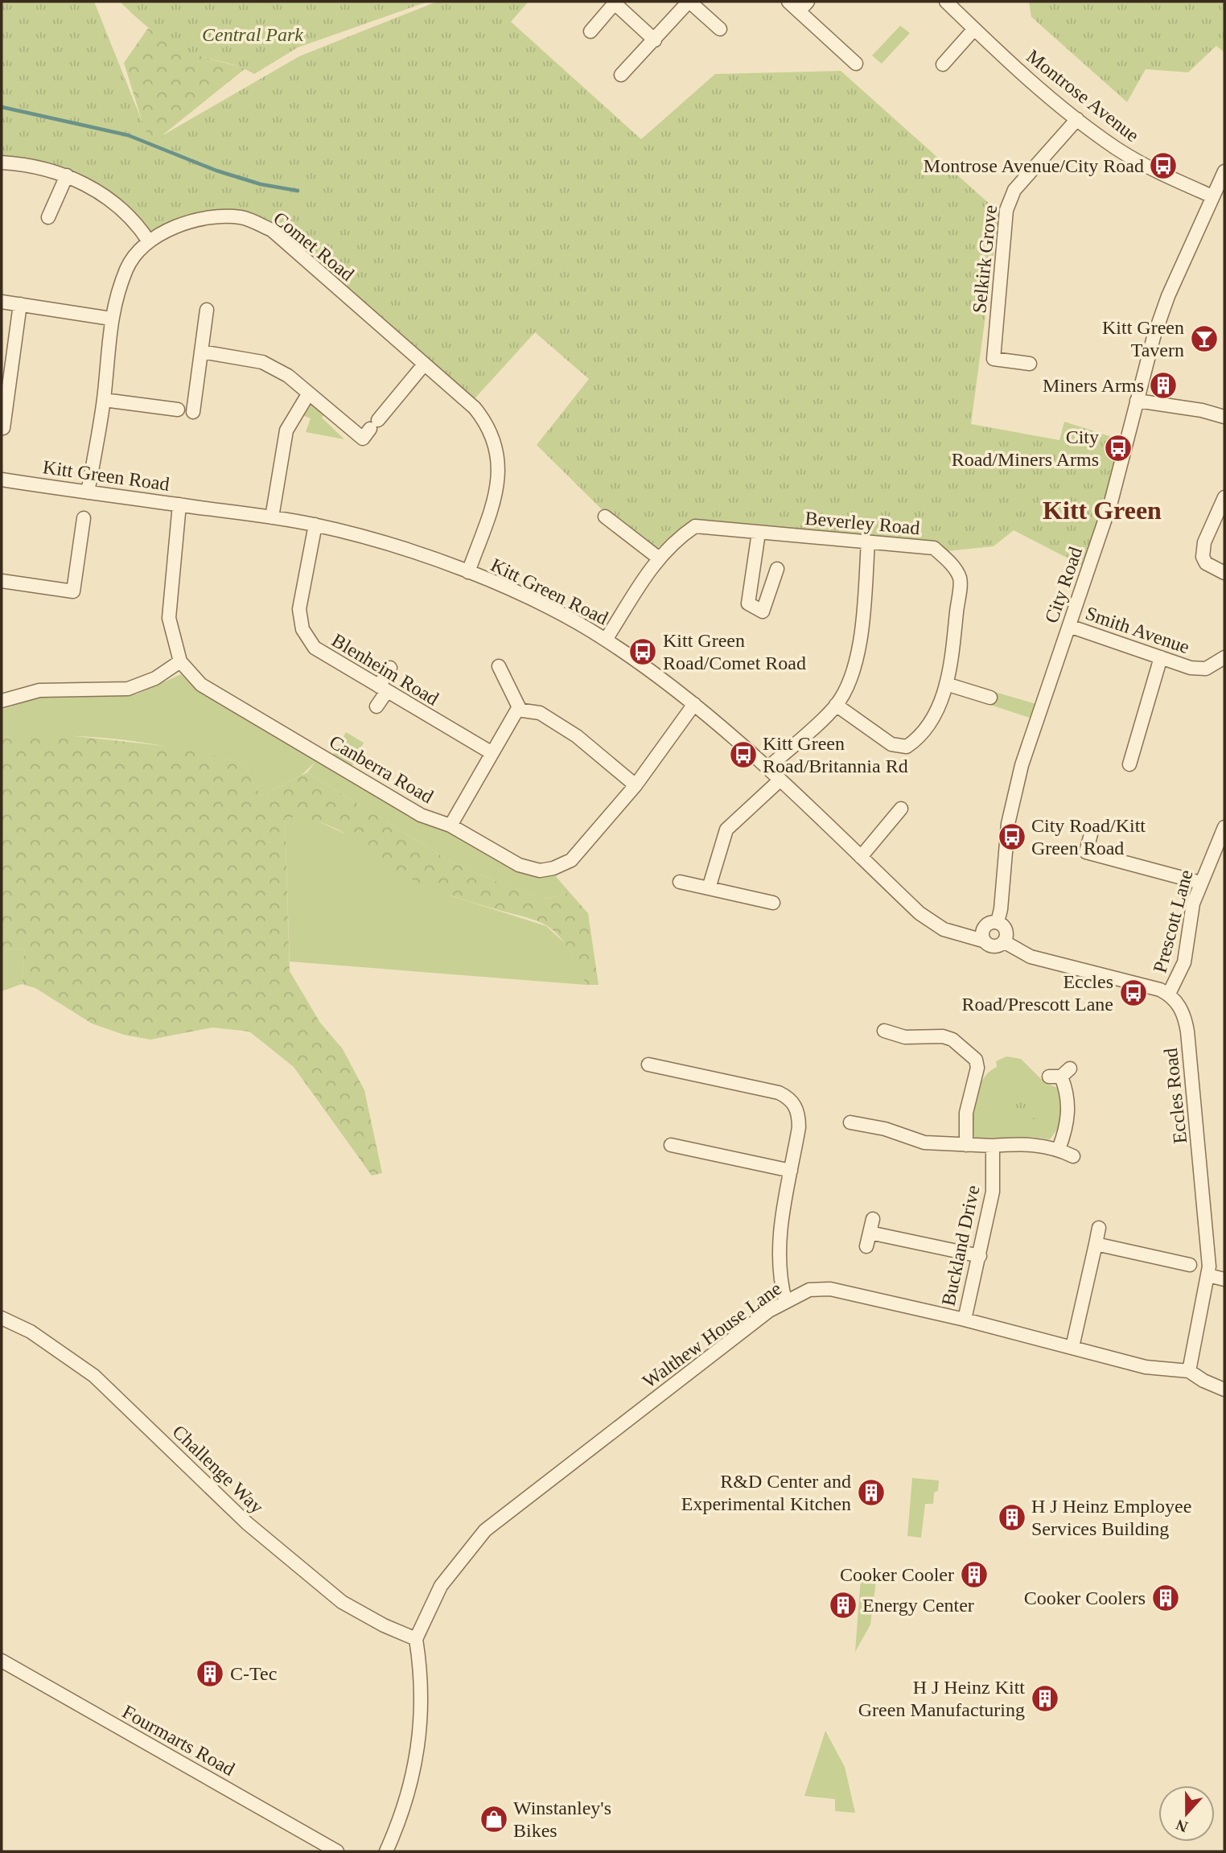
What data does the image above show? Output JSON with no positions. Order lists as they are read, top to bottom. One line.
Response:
{"streets":{"street":["Montrose Avenue","Comet Road","Selkirk Grove","Kitt Green Road","Beverley Road","City Road","Smith Avenue","Blenheim Road","Canberra Road","Prescott Lane","Eccles Road","Buckland Drive","Walthew House Lane","Challenge Way","Fourmarts Road"]},"crossings":[["Montrose Avenue","Selkirk Grove"],["Montrose Avenue","City Road"],["Comet Road","Kitt Green Road"],["Kitt Green Road","Beverley Road"],["Kitt Green Road","City Road"],["Kitt Green Road","Blenheim Road"],["Kitt Green Road","Canberra Road"],["City Road","Smith Avenue"],["Prescott Lane","Eccles Road"],["Eccles Road","Walthew House Lane"],["Buckland Drive","Walthew House Lane"],["Walthew House Lane","Challenge Way"]],"districts":["Kitt Green"],"parks":["Central Park"],"places":{"bus stop":["Montrose Avenue/City Road","City Road/Miners Arms","Kitt Green Road/Comet Road","Kitt Green Road/Britannia Rd","City Road/Kitt Green Road","Eccles Road/Prescott Lane"],"bar":["Kitt Green Tavern"],"building":["Miners Arms","R&D Center and Experimental Kitchen","H J Heinz Employee Services Building","Cooker Cooler","Cooker Coolers","Energy Center","C-Tec","H J Heinz Kitt Green Manufacturing"],"shop":["Winstanley's Bikes"]},"north":"bottom"}
